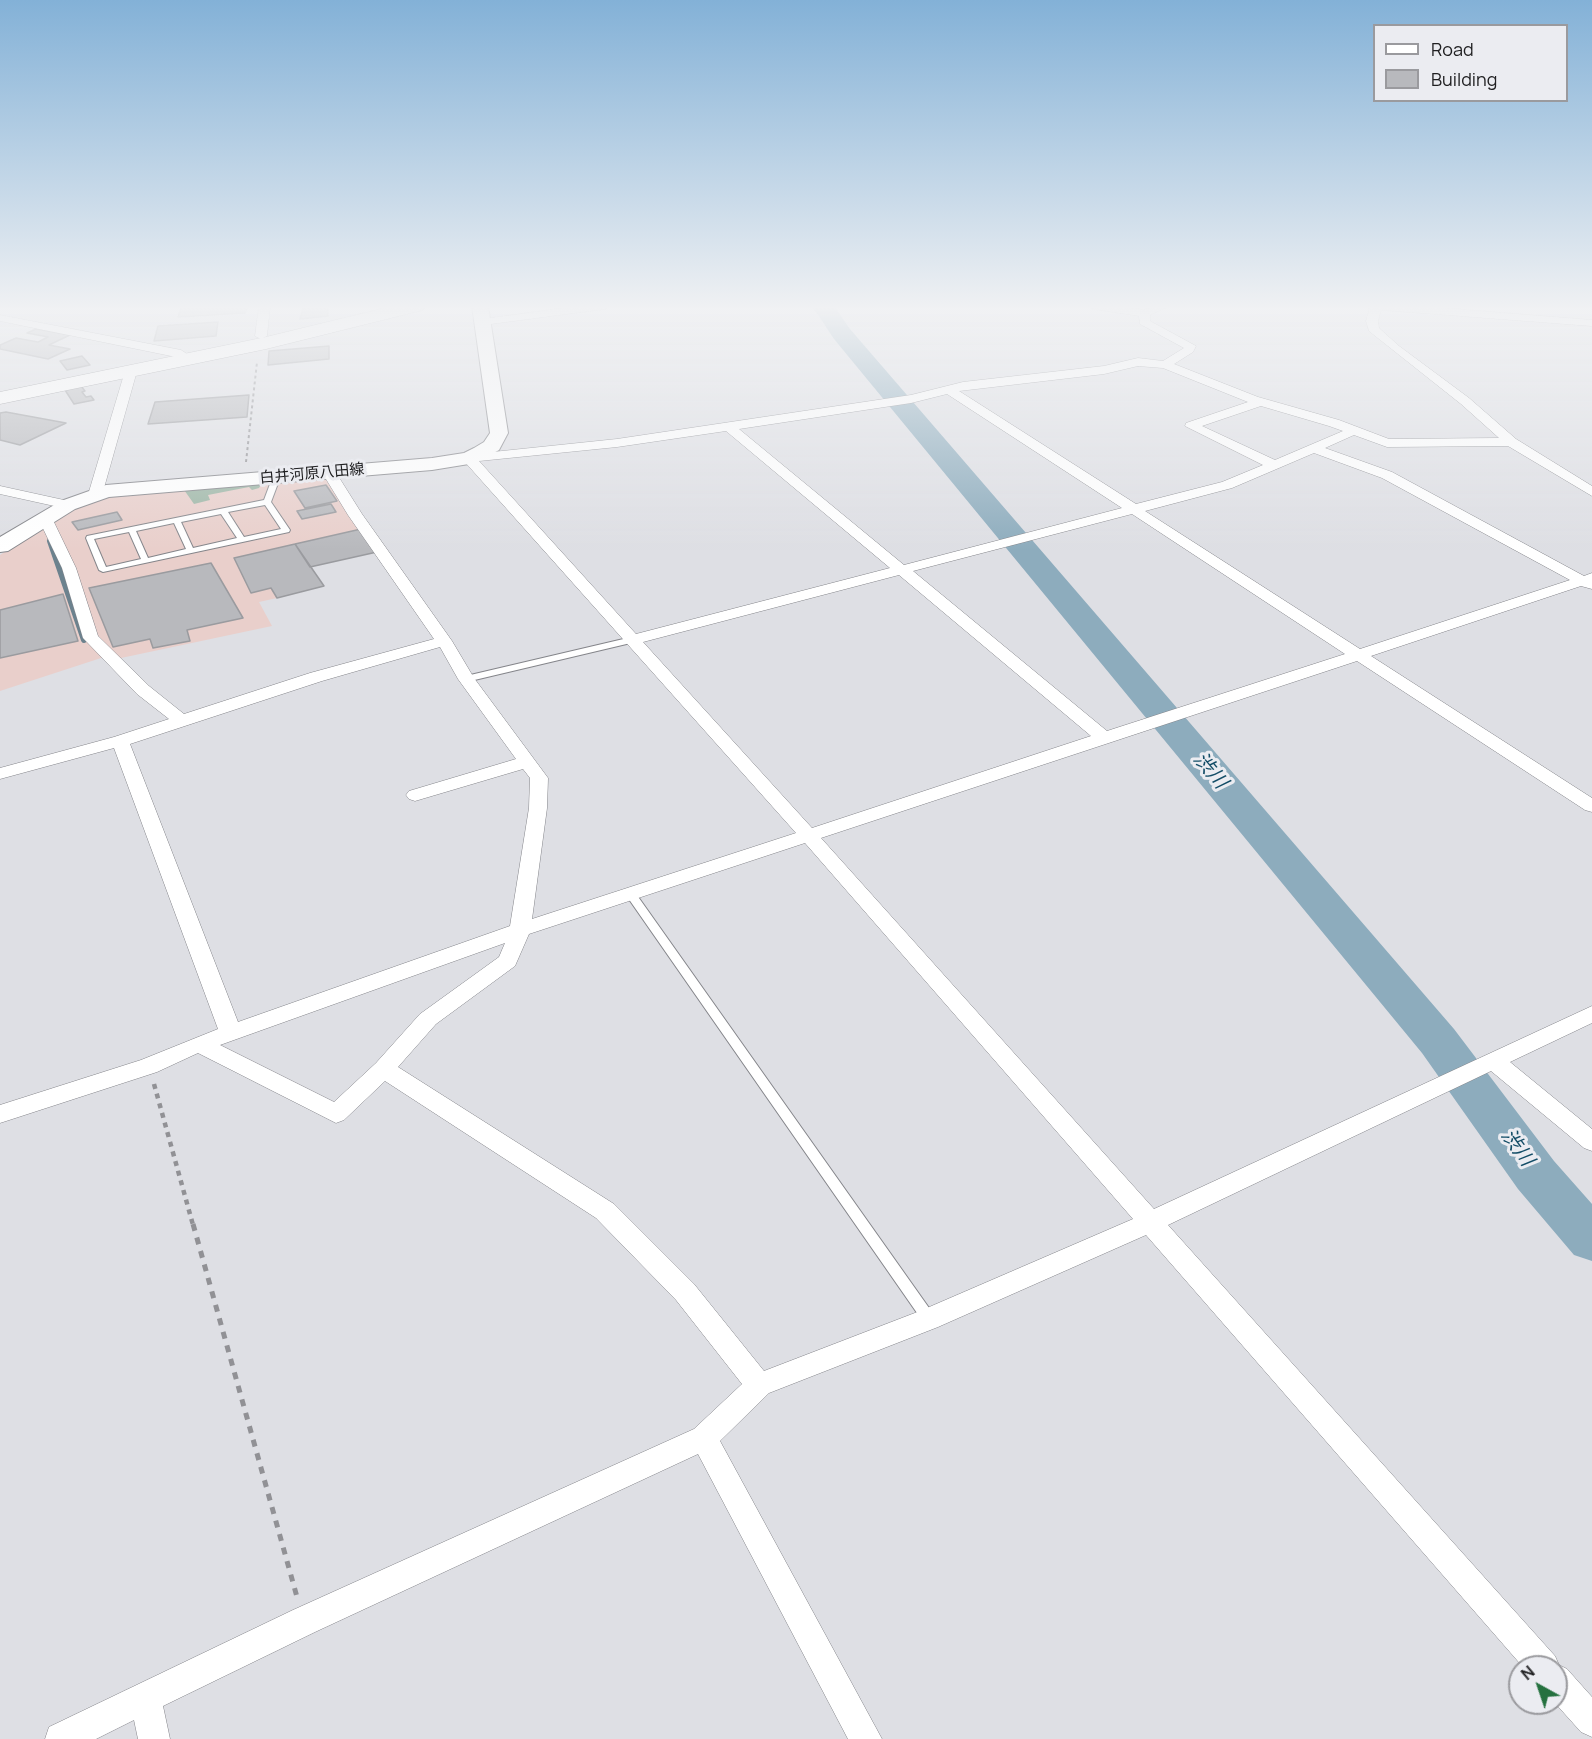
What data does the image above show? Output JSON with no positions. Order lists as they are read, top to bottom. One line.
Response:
{"streets":{"main road":["白井河原八田線"]},"water":["渋川"],"legend":["Road","Building"],"north":"top left"}
